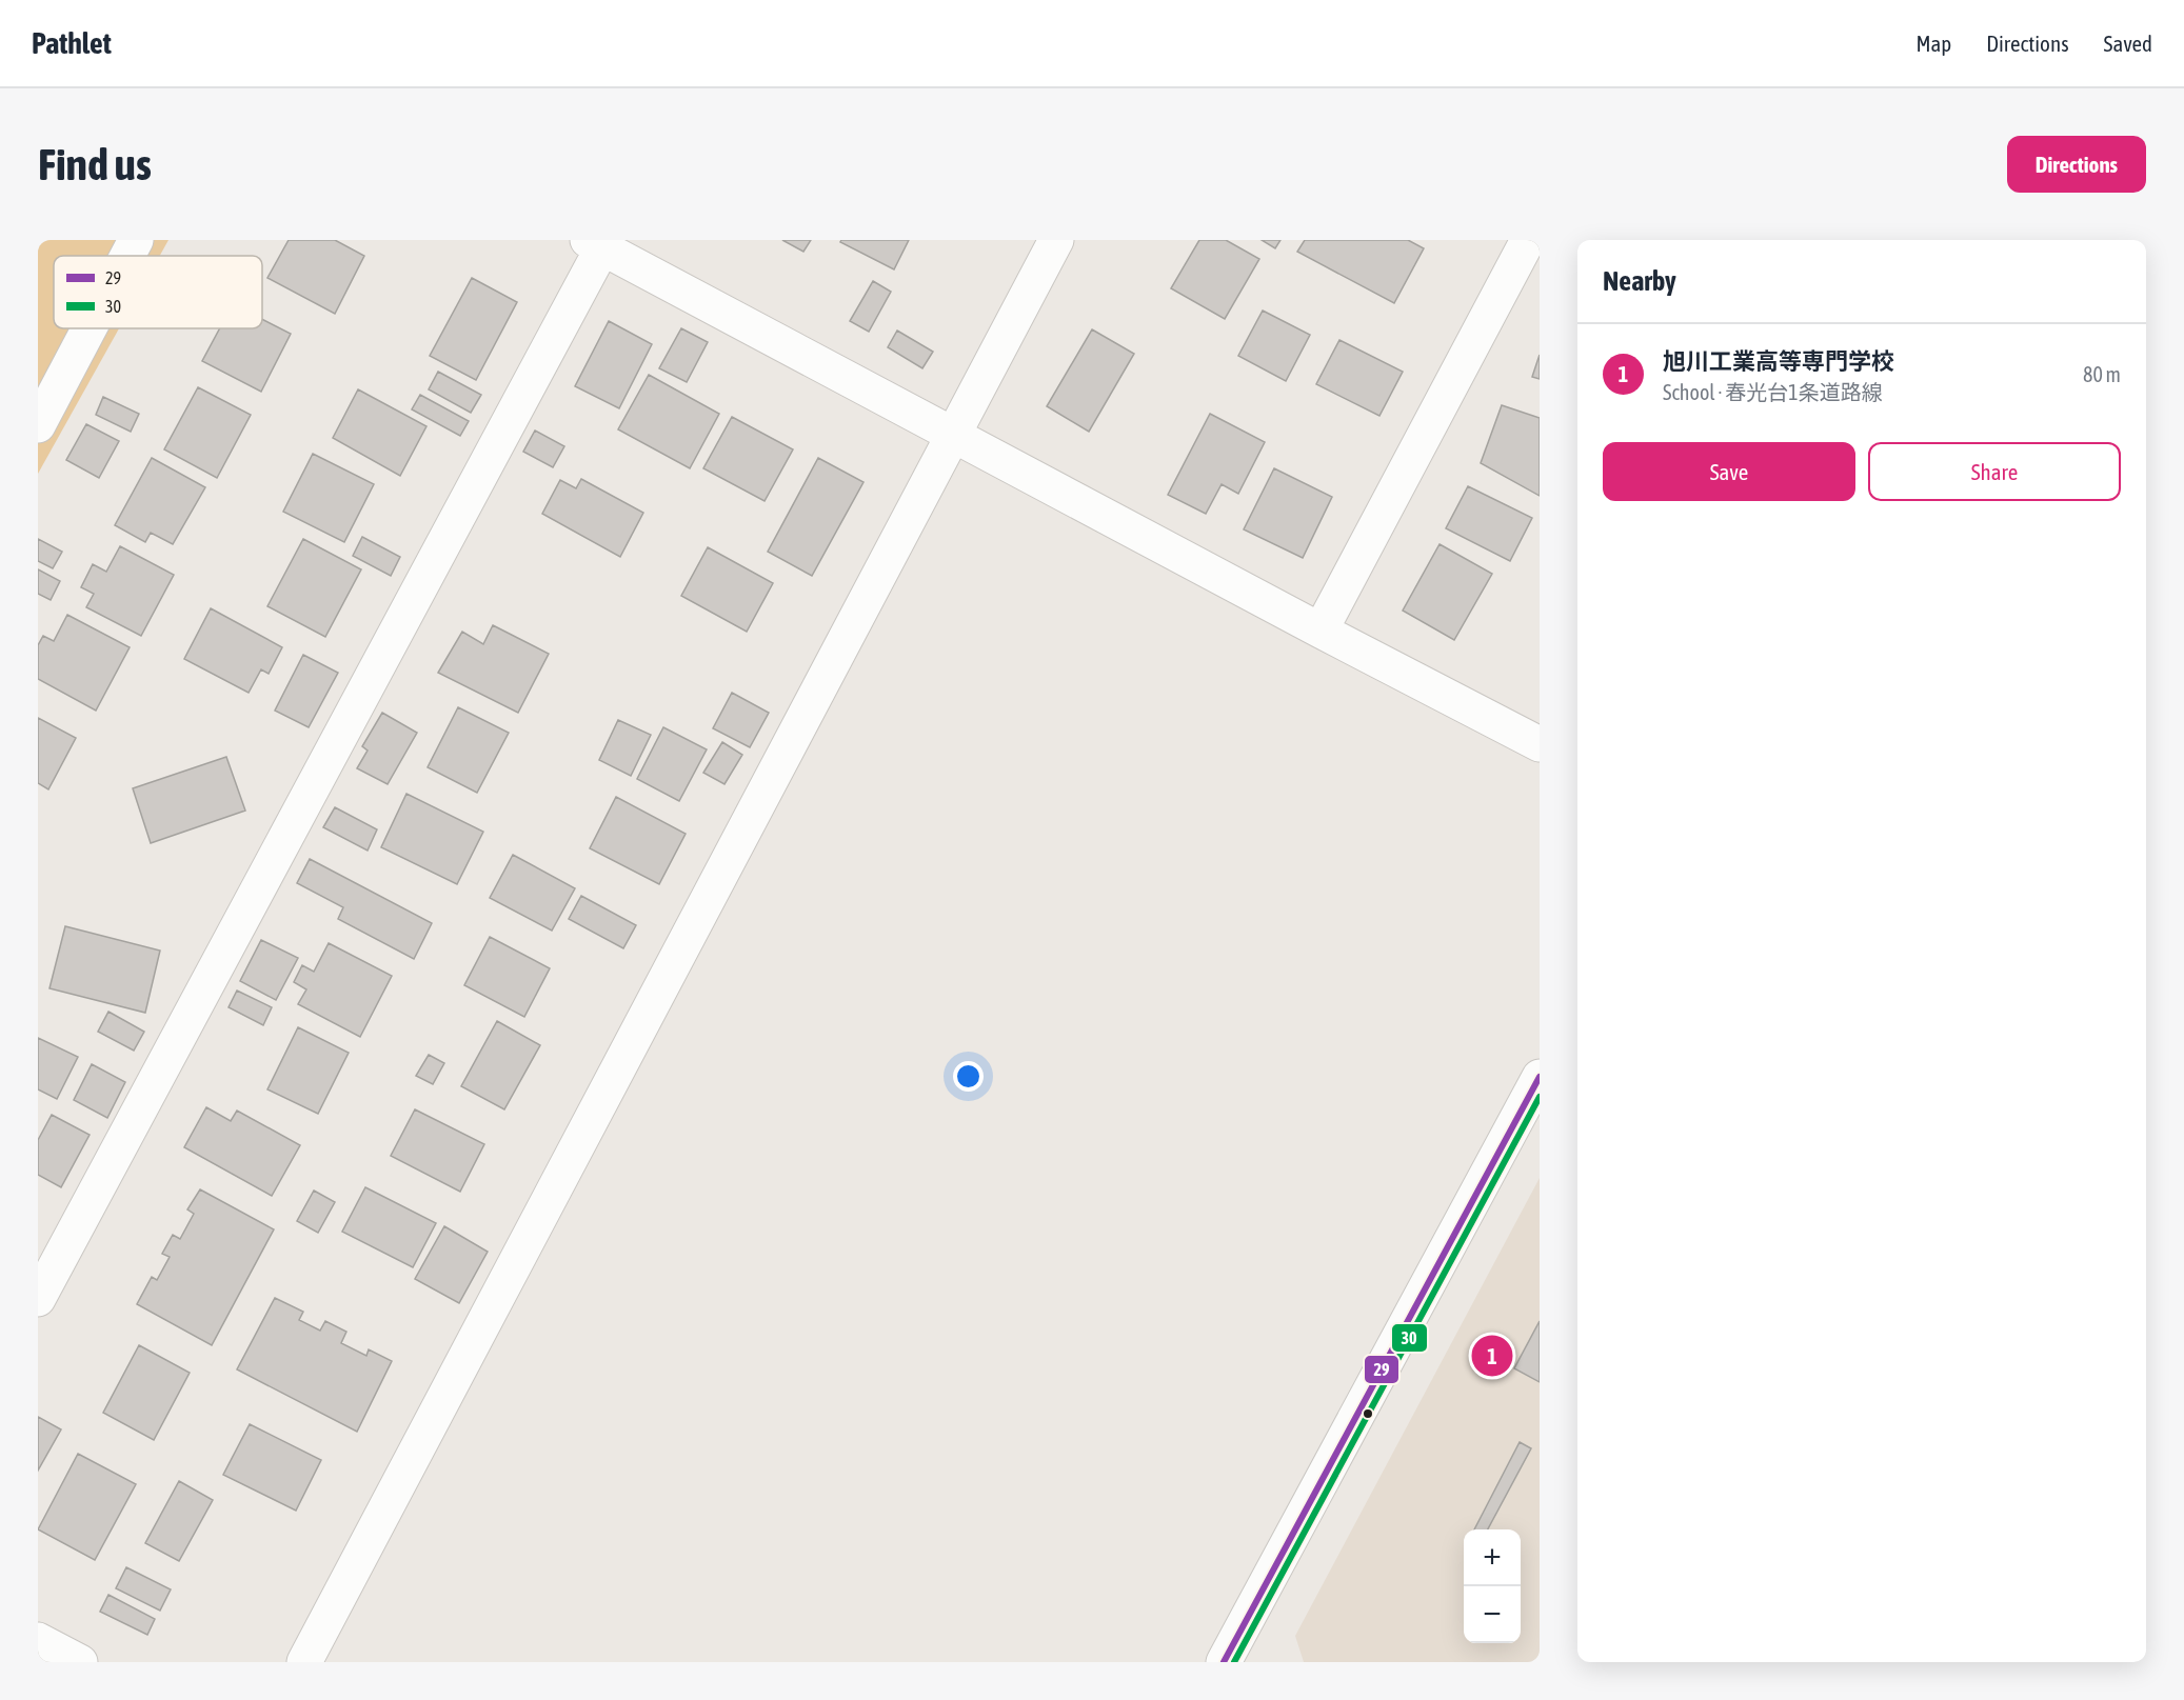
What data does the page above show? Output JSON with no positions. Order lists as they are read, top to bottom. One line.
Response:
{"lines":["transit line 29","transit line 30"],"legend":["29","30"],"page":{"header":"Pathlet","nav":["Map","Directions","Saved"],"buttons":["Directions",["Save","Share"]],"title":"Find us","heading":"Nearby","list":[{"mark":"1","name":"旭川工業高等専門学校","note":"School · 春光台1条道路線","value":"80 m"}],"pins":"1","map_buttons":["+","−"]}}
